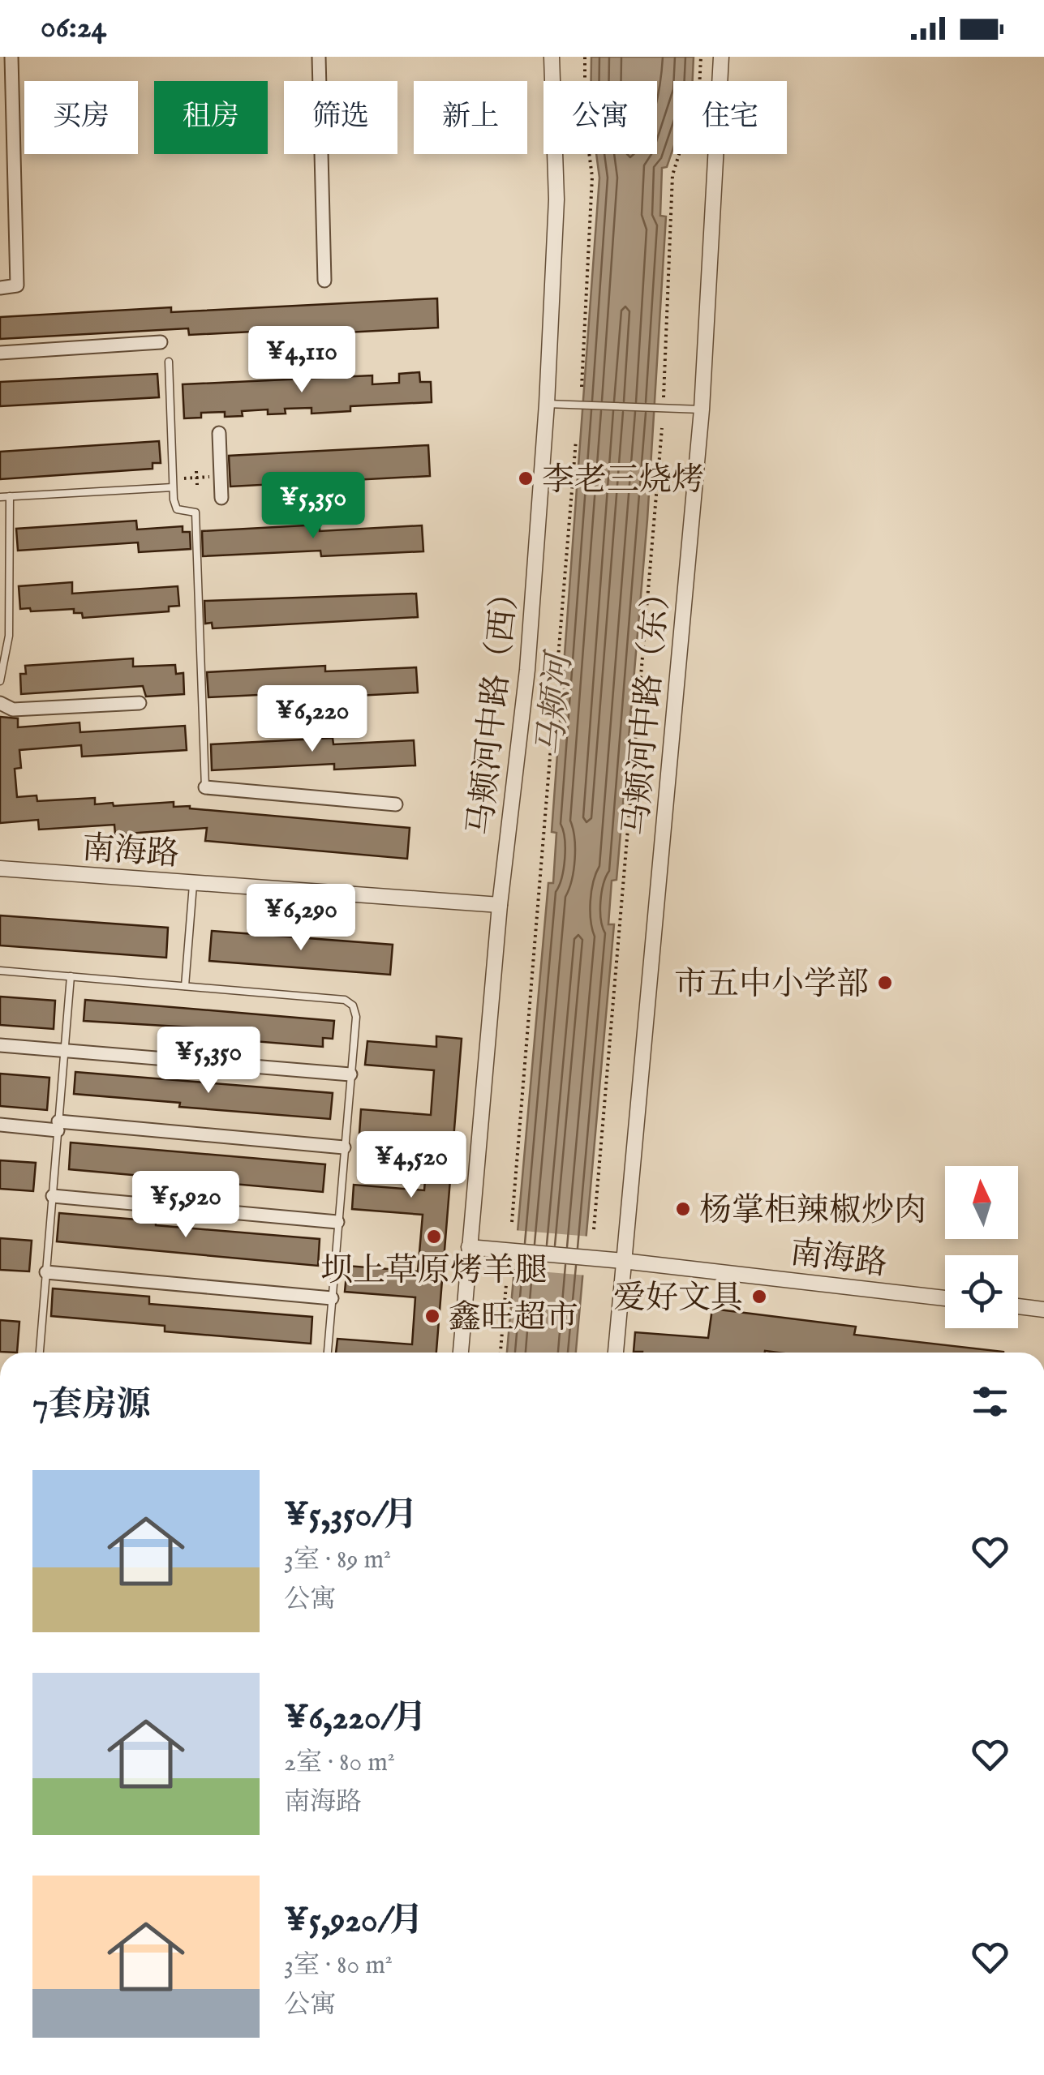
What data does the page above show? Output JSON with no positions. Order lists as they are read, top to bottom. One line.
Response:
{"streets":{"street":["马颊河中路（西）","马颊河中路（东）","南海路"]},"crossings":[["马颊河中路（西）","南海路"],["马颊河中路（东）","南海路"]],"water":["马颊河"],"places":["李老三烧烤","市五中小学部","杨掌柜辣椒炒肉","坝上草原烤羊腿","爱好文具","鑫旺超市"],"north":"top","page":{"status":"06:24","chip":["买房","租房","筛选","新上","公寓","住宅"],"price":["¥4,110","¥5,350","¥6,220","¥6,290","¥5,350","¥4,520","¥5,920"],"heading":"7套房源","list":[{"name":"¥5,350/月","note":"3室 · 89 m² · 公寓"},{"name":"¥6,220/月","note":"2室 · 80 m² · 南海路"},{"name":"¥5,920/月","note":"3室 · 80 m² · 公寓"}]}}
